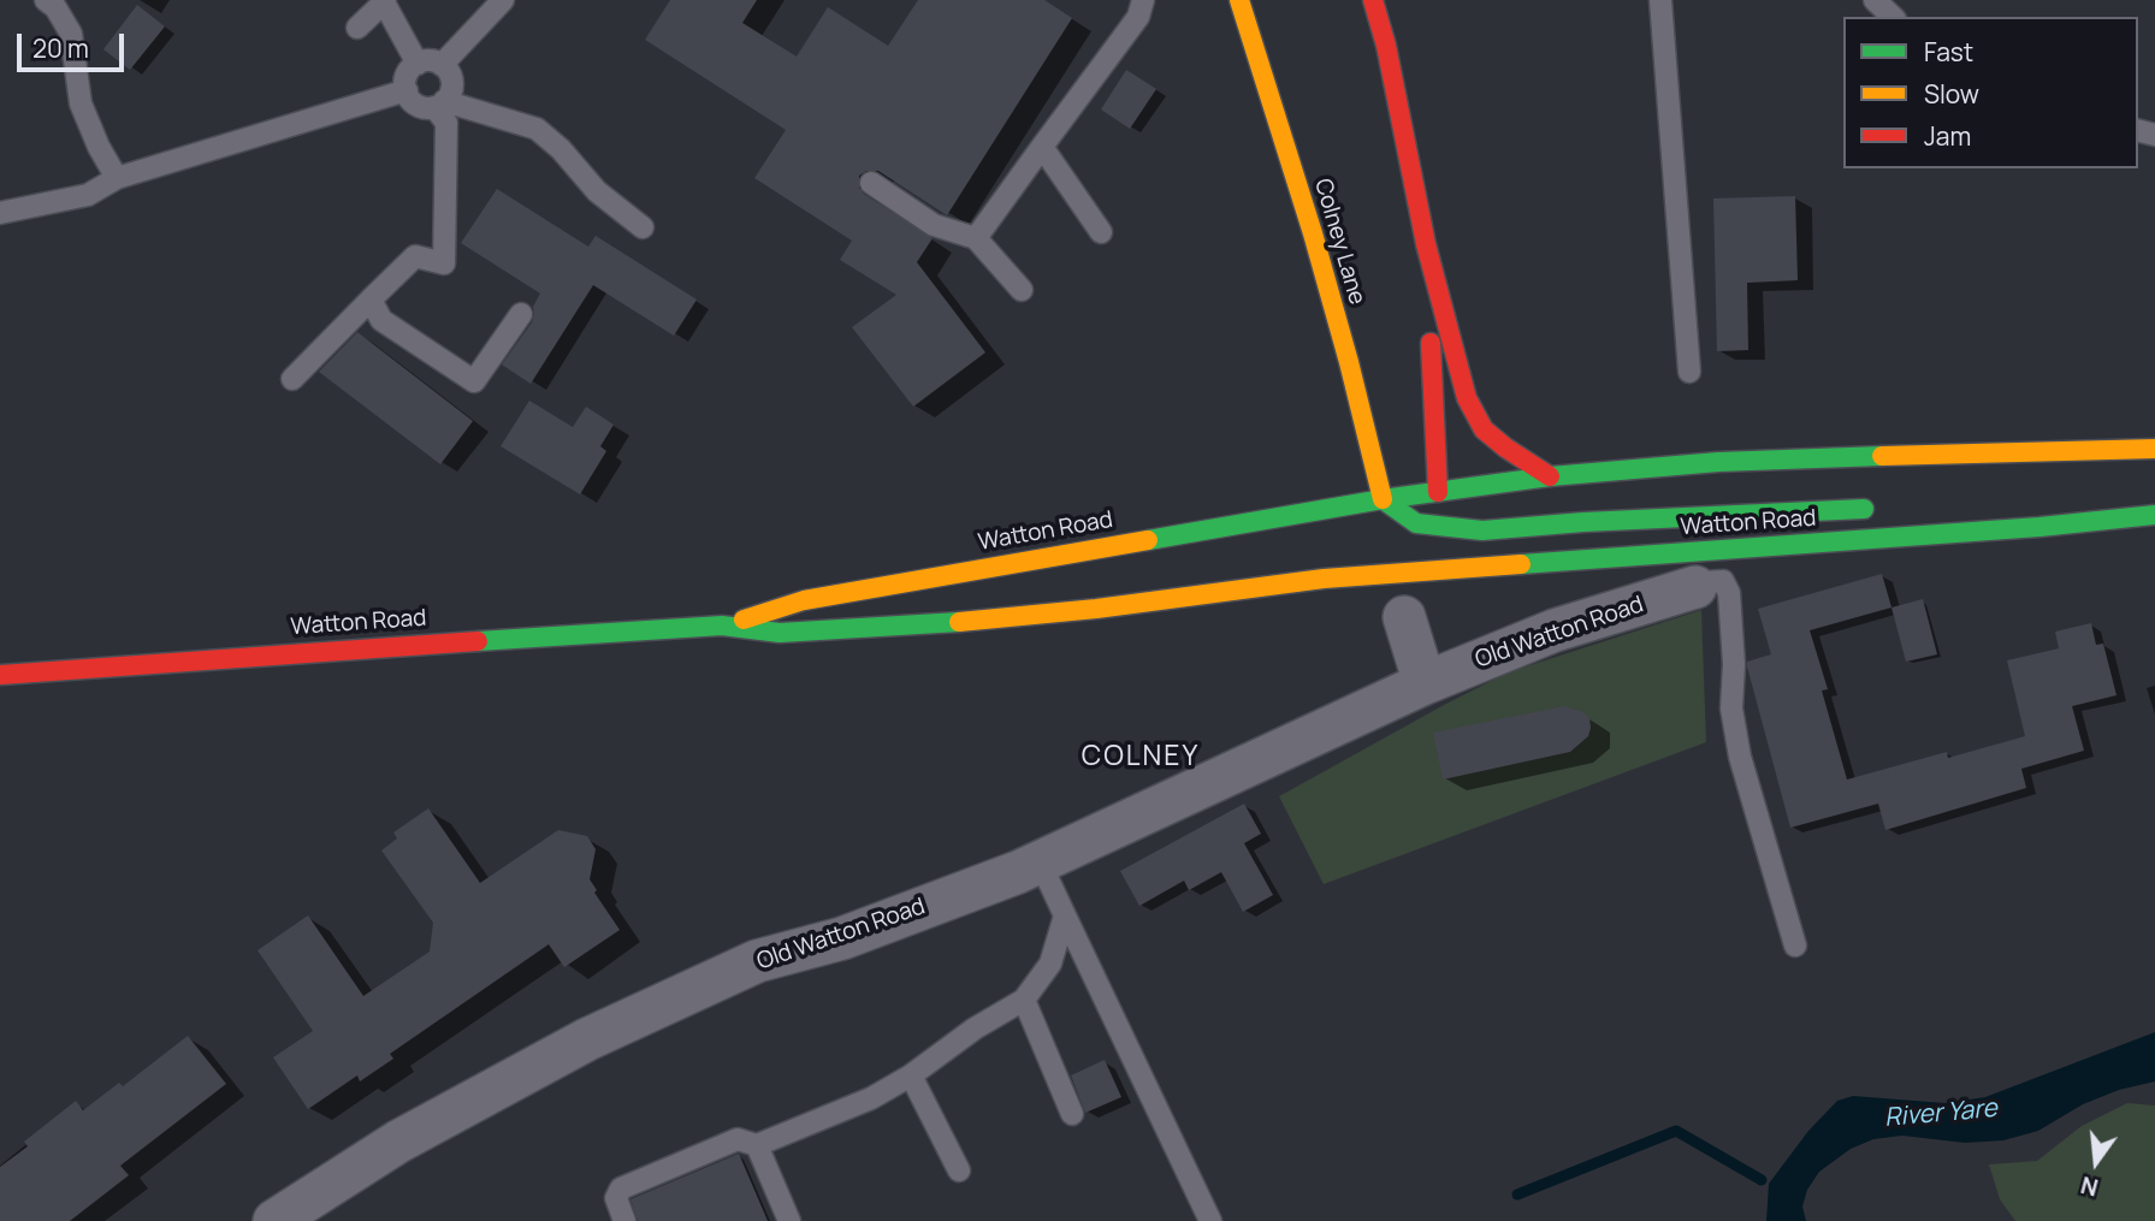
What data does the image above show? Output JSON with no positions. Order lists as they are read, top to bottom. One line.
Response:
{"streets":{"main road":["Colney Lane","Watton Road"],"street":["Old Watton Road"]},"crossings":[["Colney Lane","Watton Road"]],"districts":["COLNEY"],"water":["River Yare"],"legend":["Fast","Slow","Jam"],"scale_bar":"20 m","north":"bottom"}
